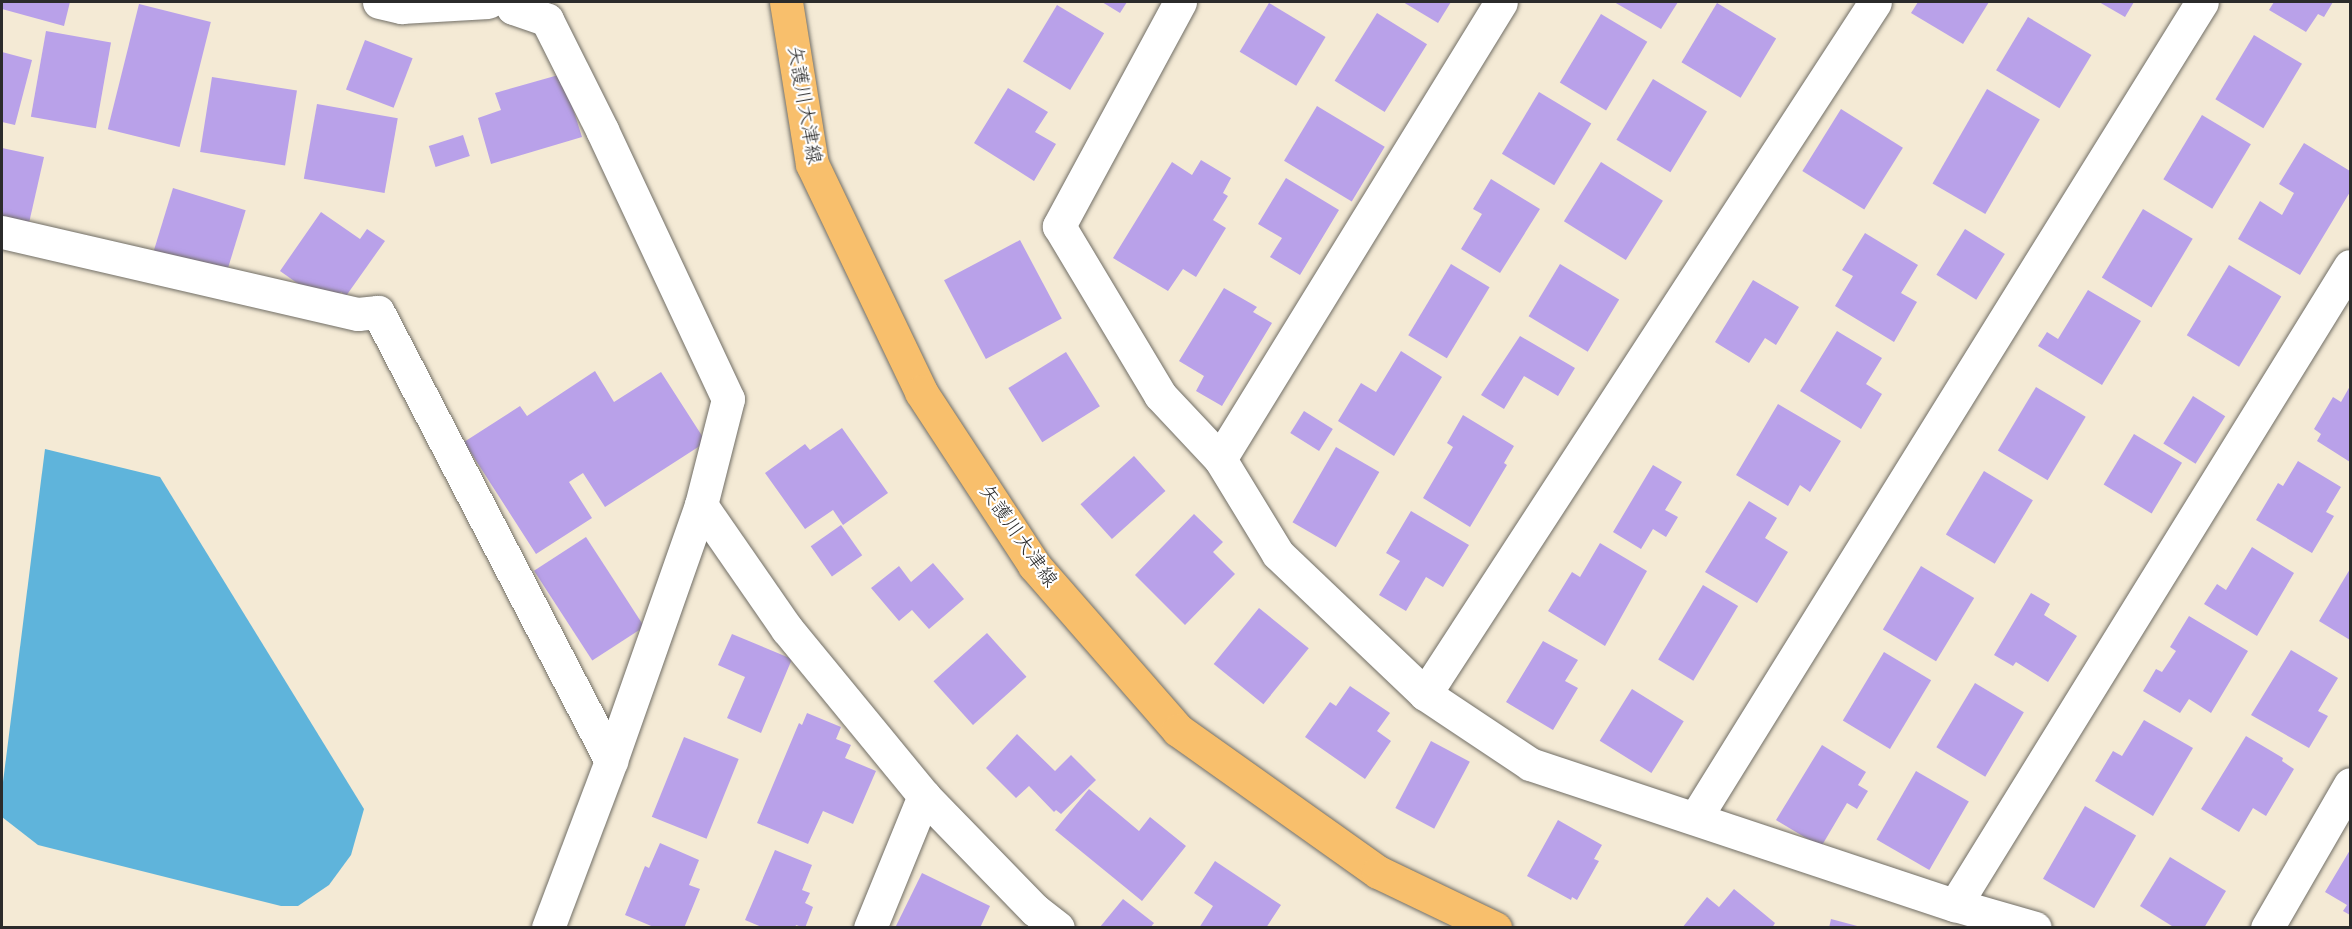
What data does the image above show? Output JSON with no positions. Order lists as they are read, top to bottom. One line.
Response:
{"streets":{"main road":["矢護川大津線"]}}
